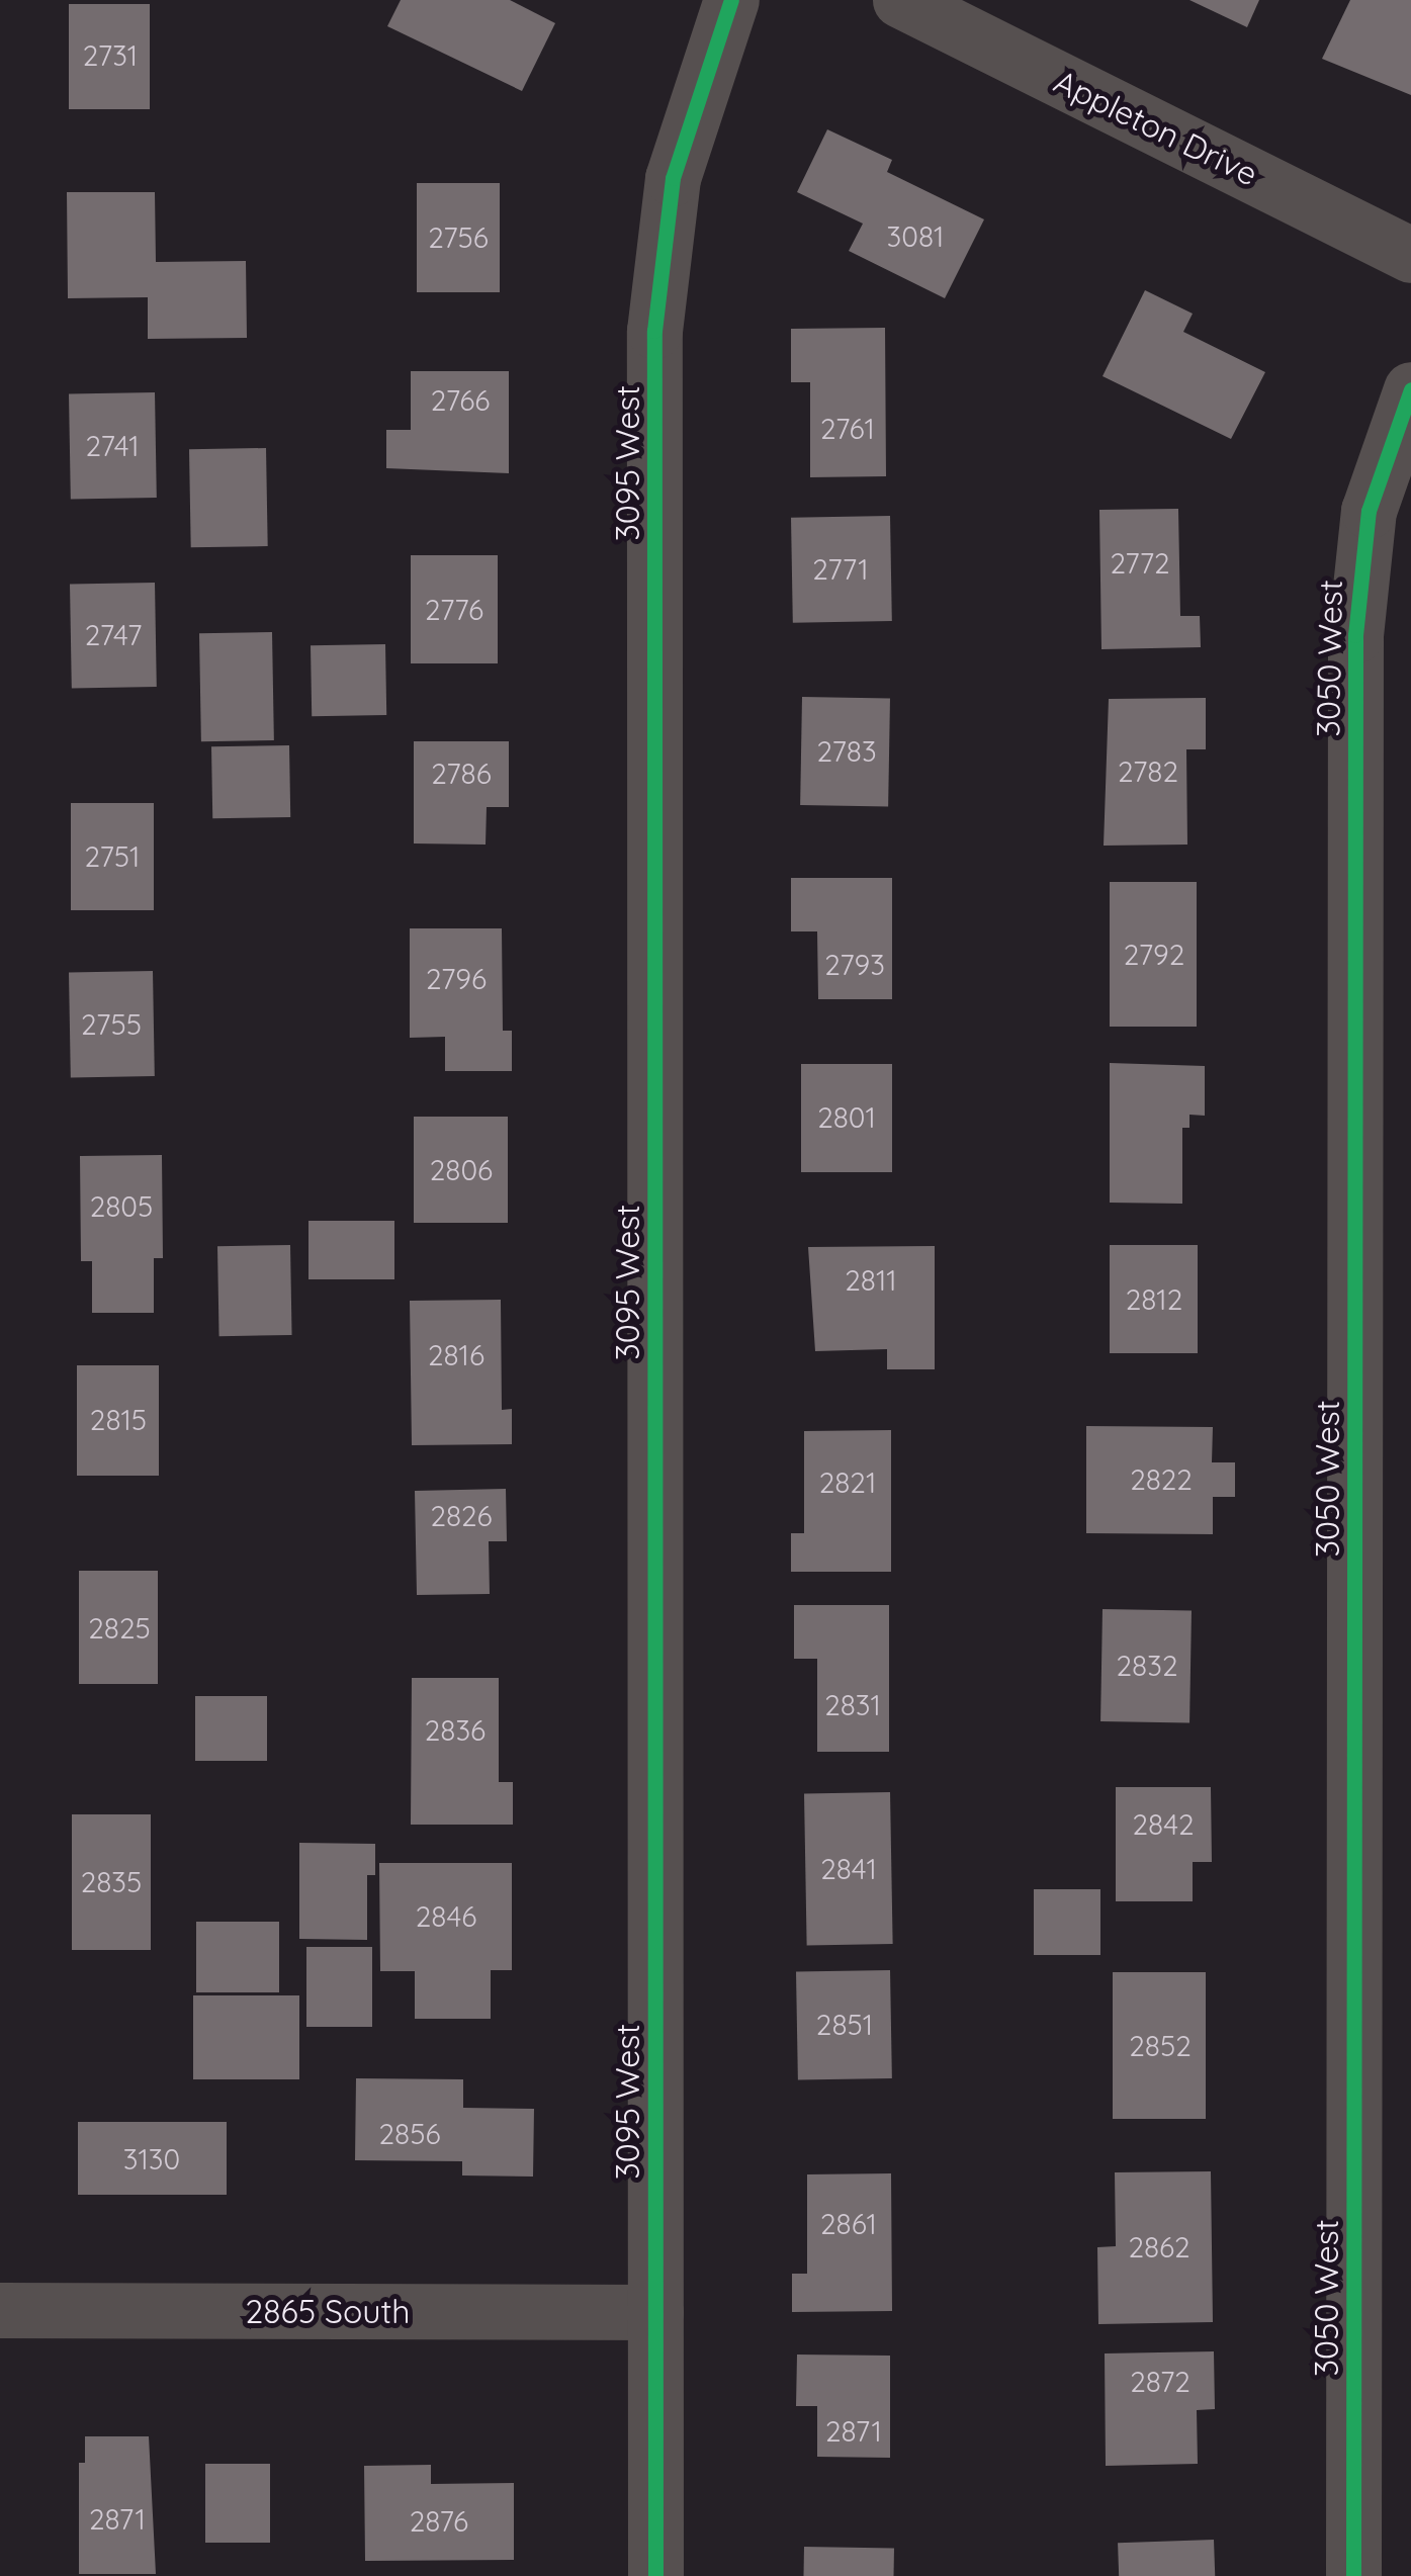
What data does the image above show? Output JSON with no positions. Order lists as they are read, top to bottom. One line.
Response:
{"streets":{"street":["Appleton Drive","3095 West","3050 West","2865 South"]},"crossings":[["3095 West","2865 South"]],"house_numbers":["2731","3081","2756","2766","2761","2741","2772","2771","2776","2747","2783","2782","2786","2751","2792","2793","2796","2755","2801","2806","2805","2811","2812","2816","2815","2822","2821","2826","2825","2832","2831","2836","2842","2841","2835","2846","2851","2852","2856","3130","2861","2862","2872","2871","2871","2876"]}
